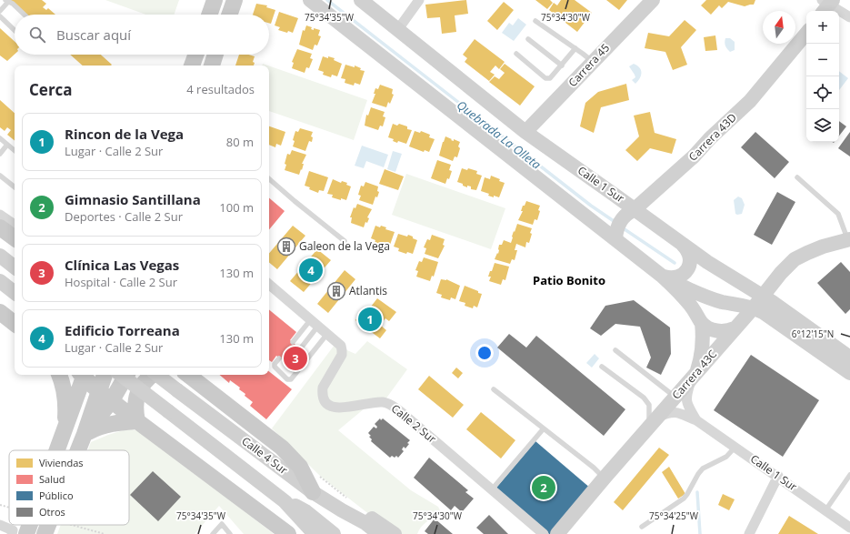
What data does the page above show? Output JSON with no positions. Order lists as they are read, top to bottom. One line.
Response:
{"streets":{"street":["Carrera 45","Carrera 43D","Calle 1 Sur","Carrera 43C","Calle 2 Sur","Calle 4 Sur"]},"crossings":[["Carrera 45","Calle 1 Sur"],["Carrera 43D","Calle 1 Sur"],["Calle 1 Sur","Carrera 43C"]],"districts":["Patio Bonito"],"water":["Quebrada La Olleta"],"places":{"building":["Galeon de la Vega","Atlantis"]},"legend":["Viviendas","Salud","Público","Otros"],"north":"top","page":{"map_buttons":["+","−"],"search":"Buscar aquí","heading":["Cerca","4 resultados"],"list":[{"mark":"1","name":"Rincon de la Vega","note":"Lugar · Calle 2 Sur","value":"80 m"},{"mark":"2","name":"Gimnasio Santillana","note":"Deportes · Calle 2 Sur","value":"100 m"},{"mark":"3","name":"Clínica Las Vegas","note":"Hospital · Calle 2 Sur","value":"130 m"},{"mark":"4","name":"Edificio Torreana","note":"Lugar · Calle 2 Sur","value":"130 m"}],"pins":["4","1","3","2"]},"coordinates":["75°34'35\"W","75°34'30\"W","6°12'15\"N","75°34'25\"W"]}
